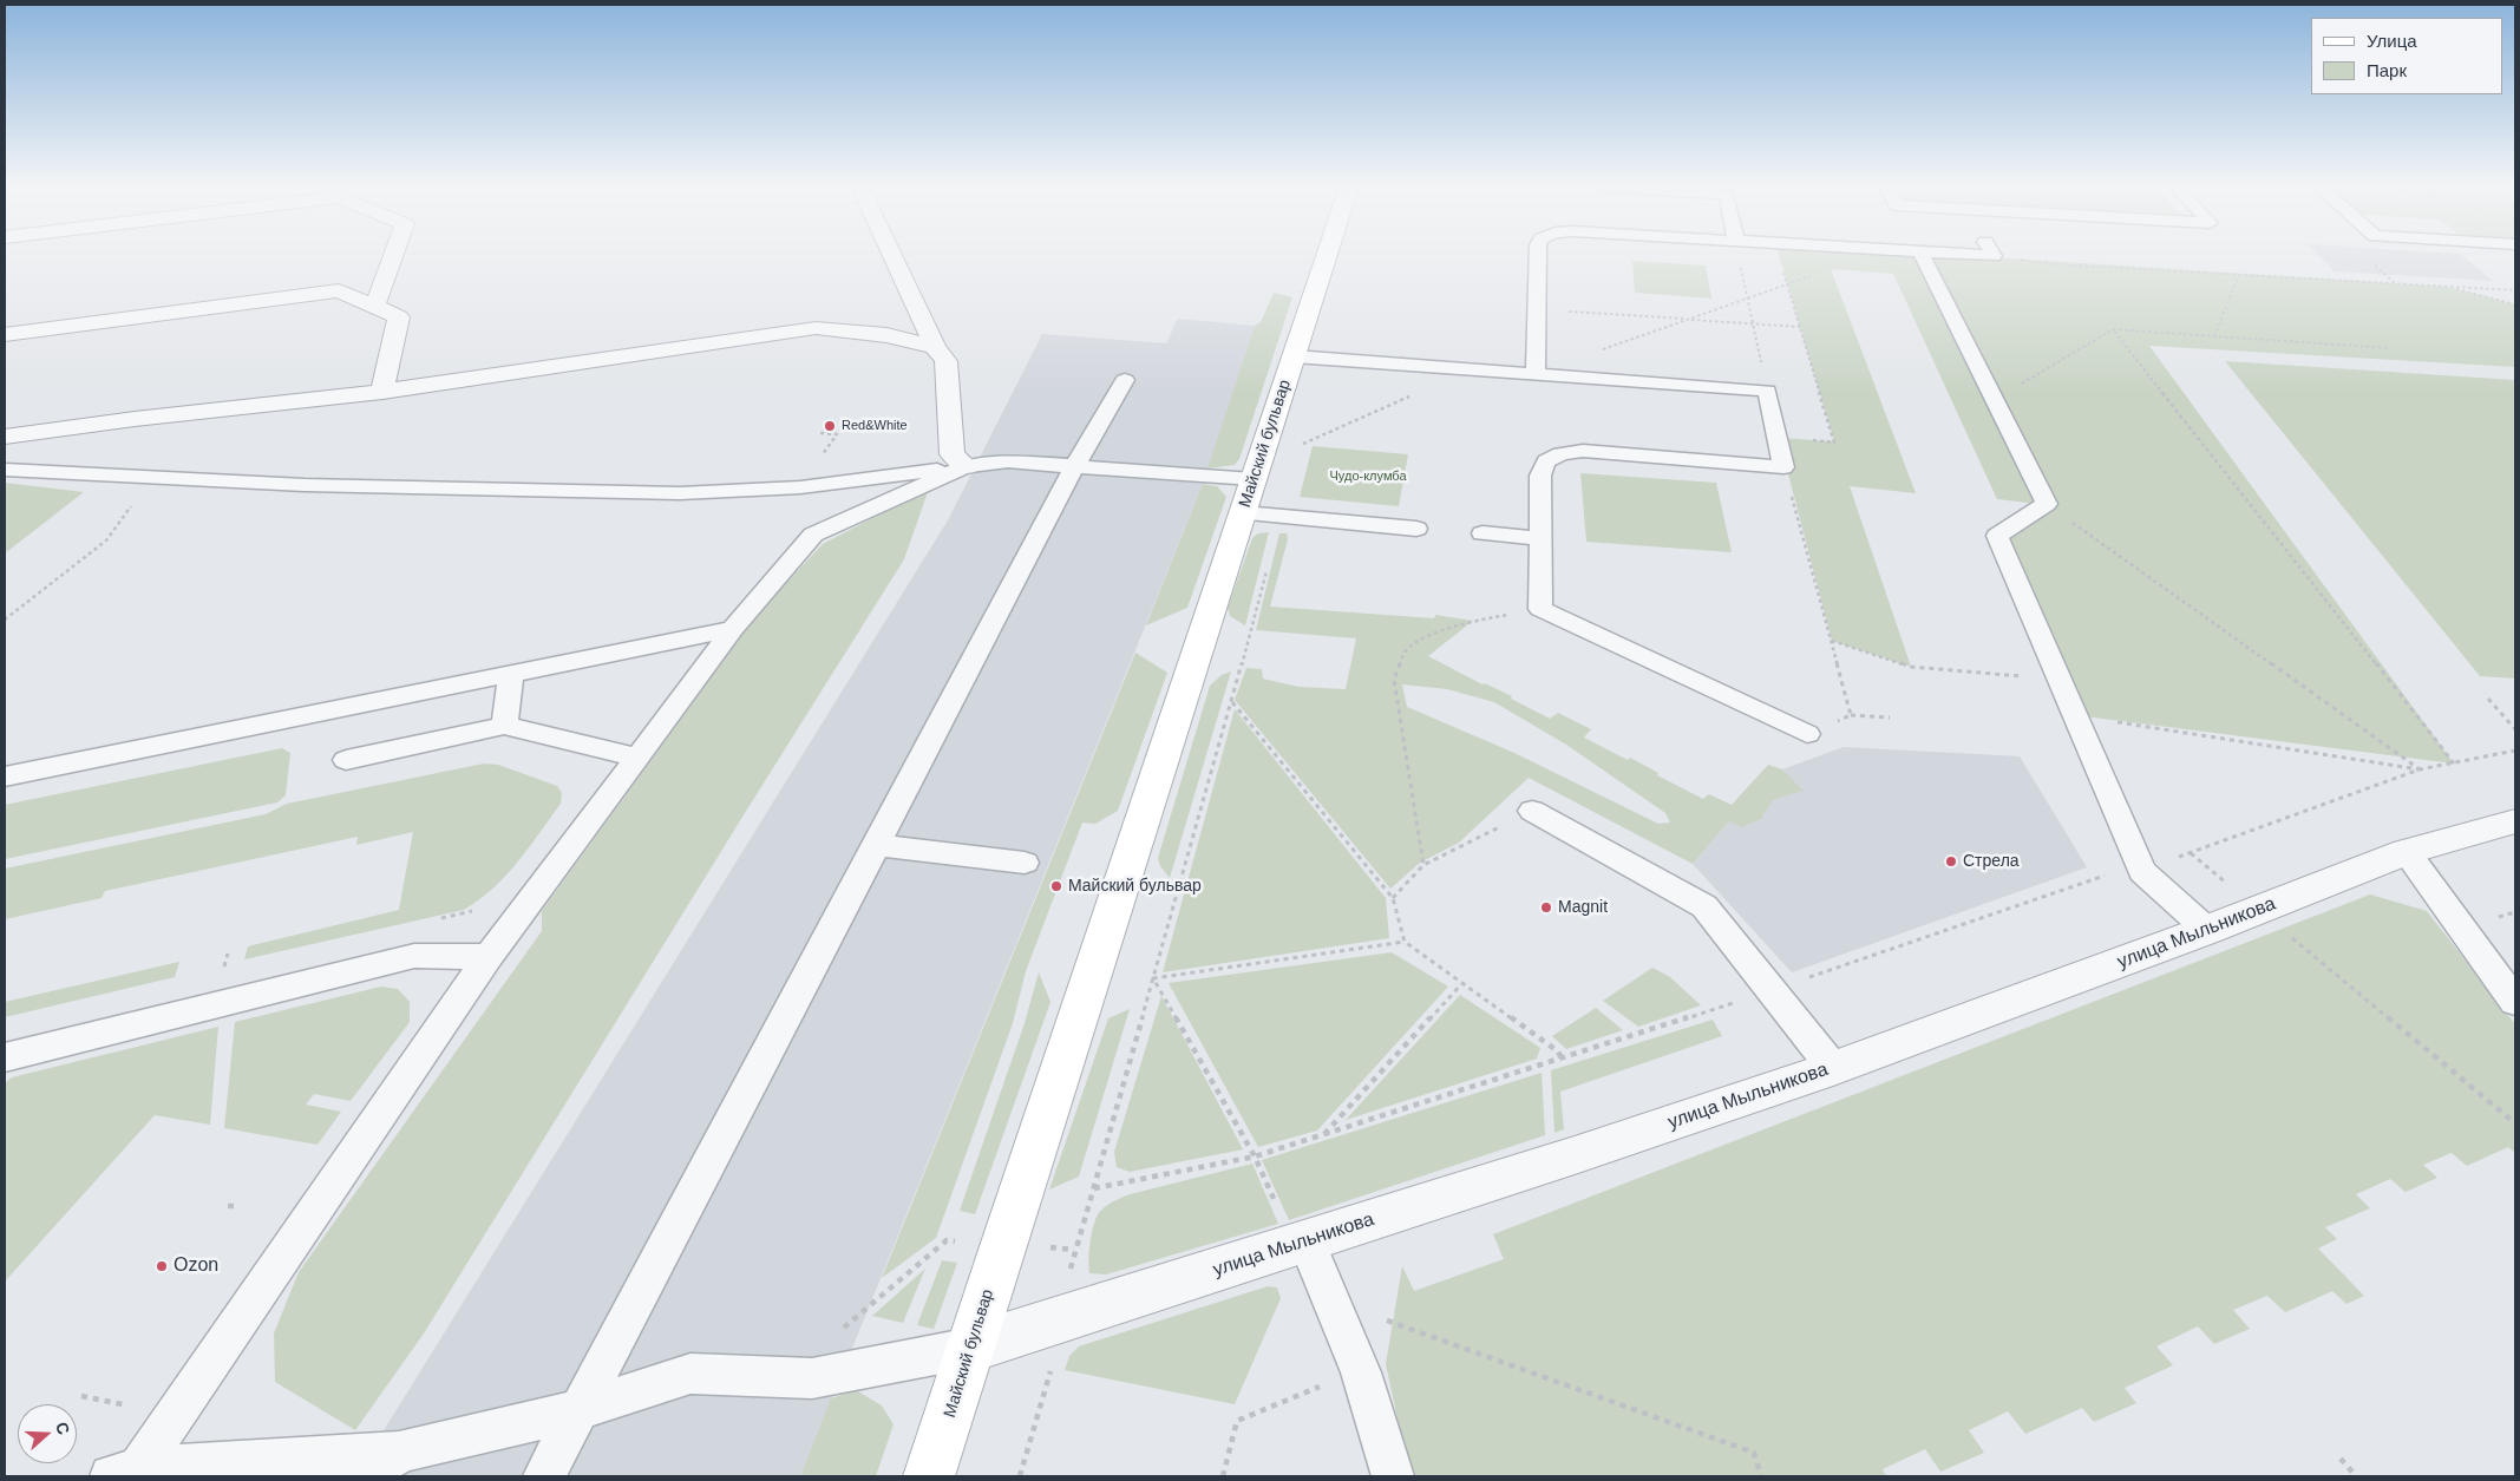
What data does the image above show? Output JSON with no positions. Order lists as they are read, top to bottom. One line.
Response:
{"streets":{"main road":["Майский бульвар"],"street":["улица Мыльникова"]},"crossings":[["Майский бульвар","улица Мыльникова"]],"parks":["Чудо-клумба"],"places":["Red&White","Стрела","Майский бульвар","Magnit","Ozon"],"legend":["Улица","Парк"],"north":"right"}
